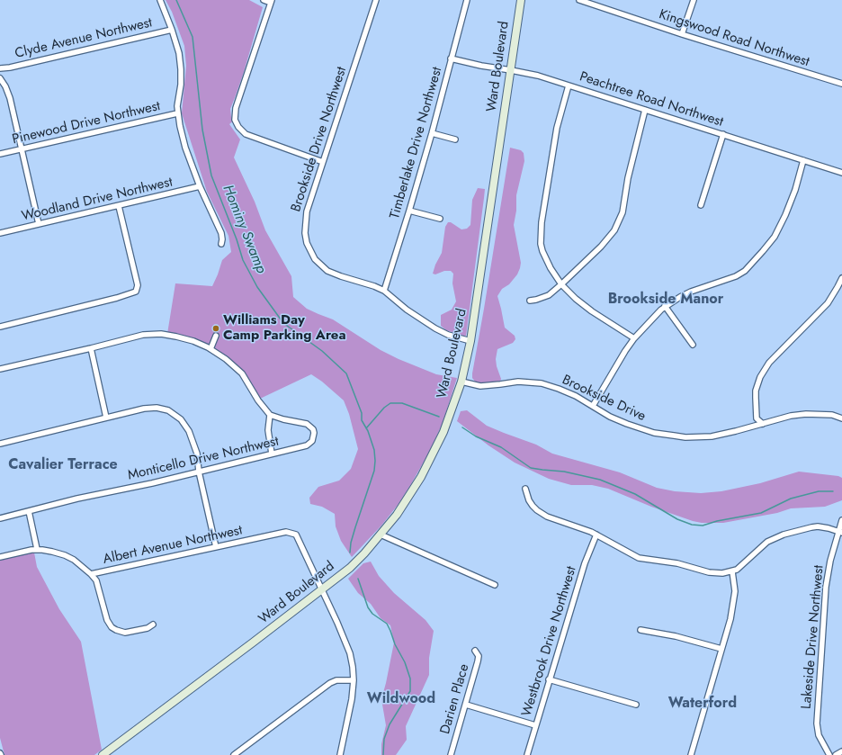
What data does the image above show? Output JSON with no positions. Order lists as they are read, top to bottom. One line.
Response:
{"streets":{"main road":["Ward Boulevard"],"street":["Clyde Avenue Northwest","Kingswood Road Northwest","Peachtree Road Northwest","Pinewood Drive Northwest","Brookside Drive Northwest","Timberlake Drive Northwest","Woodland Drive Northwest","Brookside Drive","Monticello Drive Northwest","Albert Avenue Northwest","Lakeside Drive Northwest","Westbrook Drive Northwest","Darien Place"]},"crossings":[["Ward Boulevard","Peachtree Road Northwest"],["Ward Boulevard","Brookside Drive Northwest"],["Ward Boulevard","Brookside Drive"],["Ward Boulevard","Albert Avenue Northwest"],["Peachtree Road Northwest","Timberlake Drive Northwest"],["Brookside Drive Northwest","Timberlake Drive Northwest"]],"districts":["Brookside Manor","Cavalier Terrace","Wildwood","Waterford"],"water":["Hominy Swamp"],"places":["Williams Day Camp Parking Area"]}
